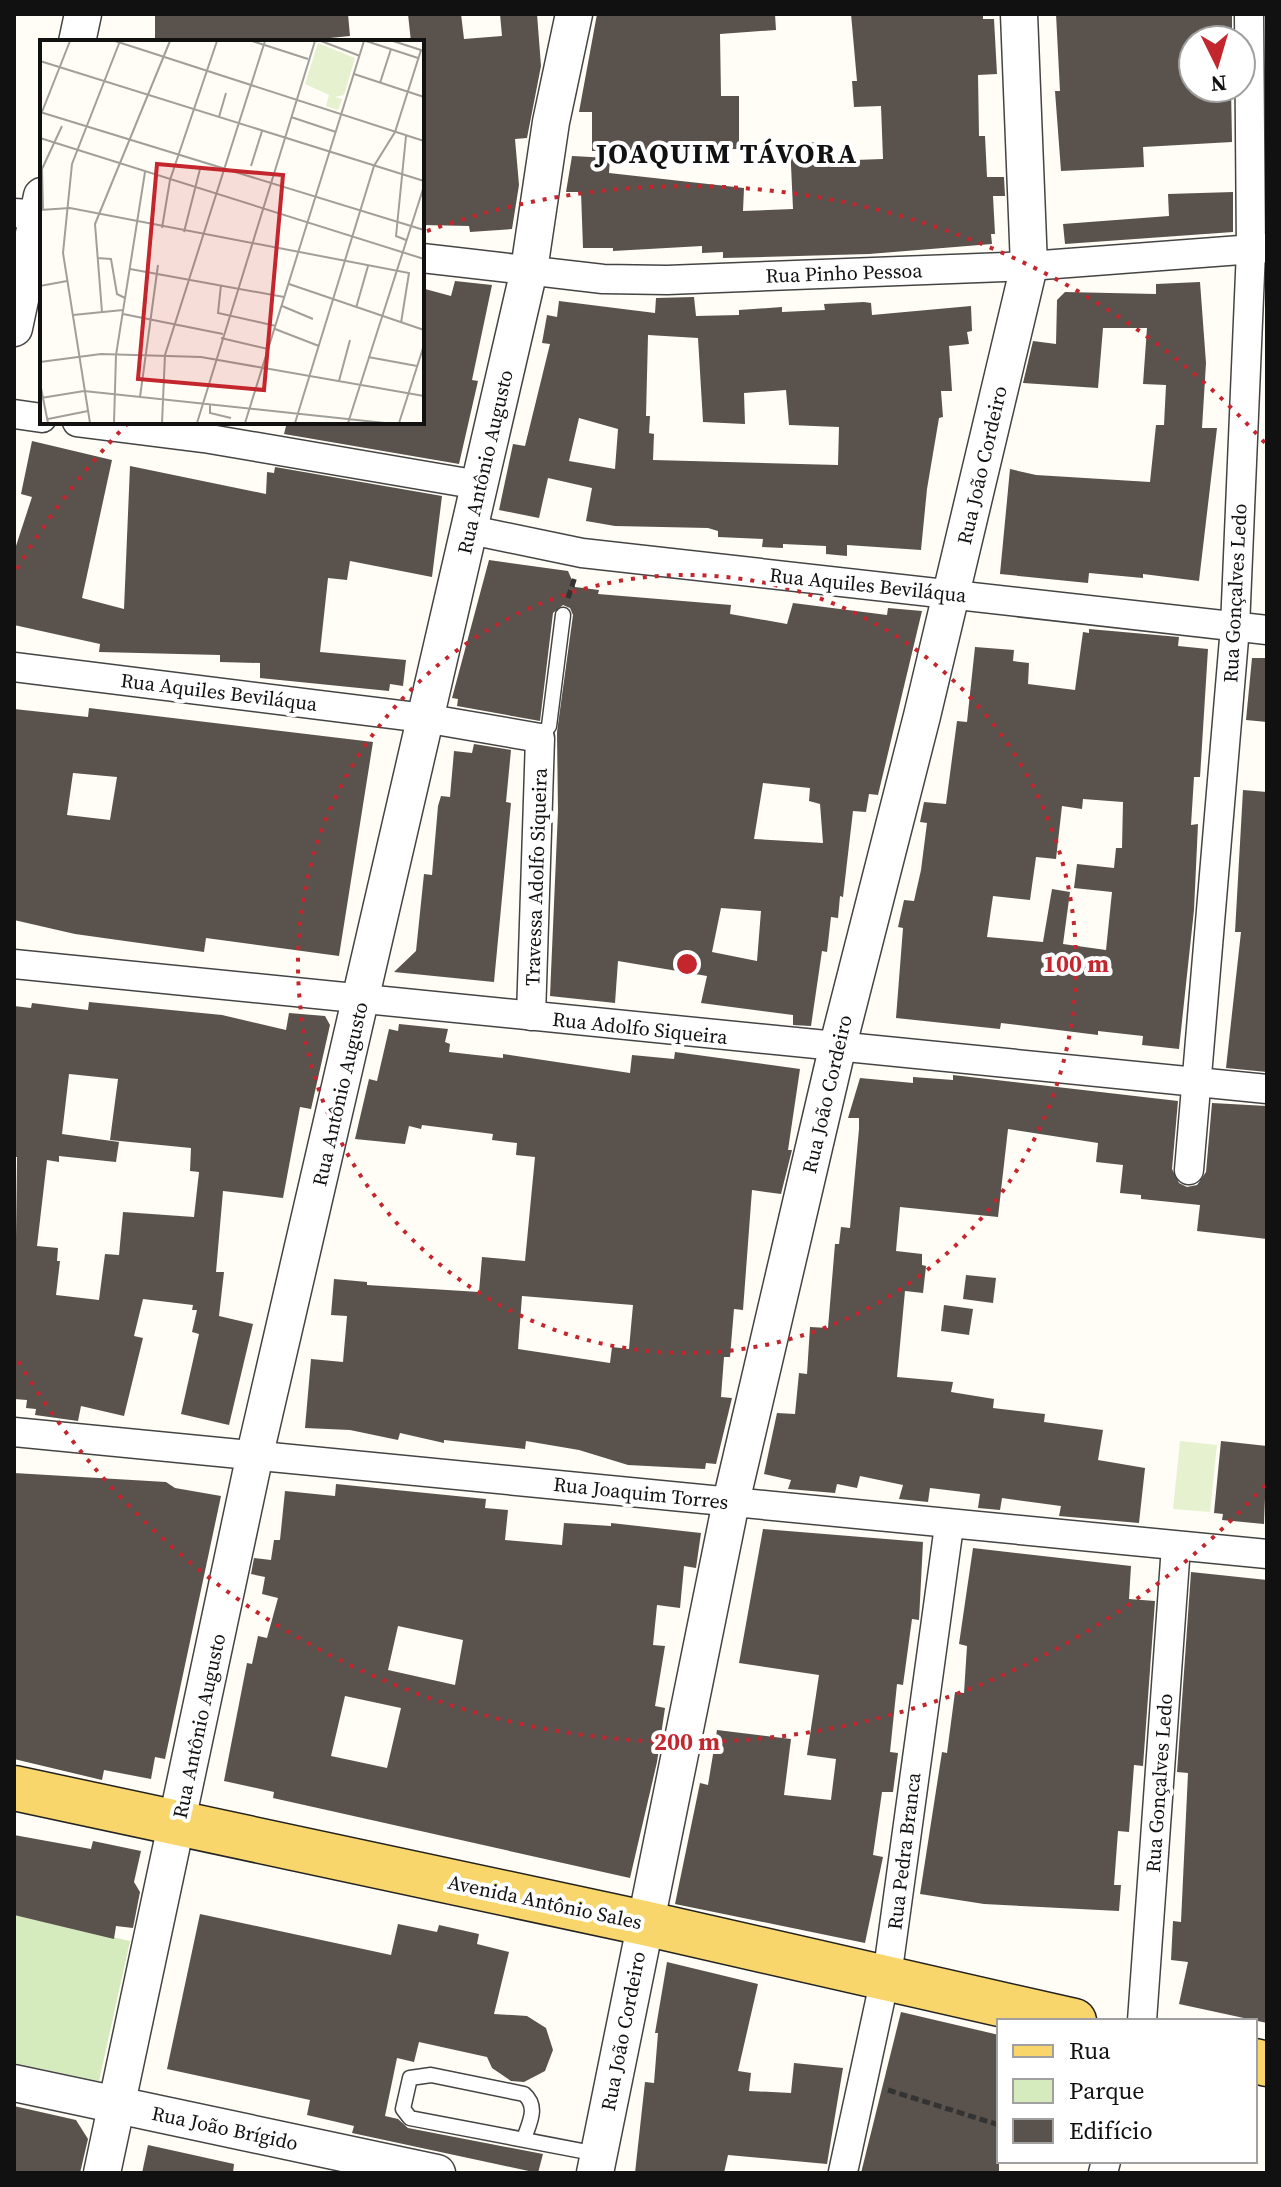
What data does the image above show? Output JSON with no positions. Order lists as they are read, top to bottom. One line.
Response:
{"streets":{"main road":["Avenida Antônio Sales"],"street":["Rua Pinho Pessoa","Rua Antônio Augusto","Rua João Cordeiro","Rua Aquiles Beviláqua","Rua Gonçalves Ledo","Travessa Adolfo Siqueira","Rua Adolfo Siqueira","Rua Joaquim Torres","Rua Pedra Branca","Rua João Brígido"]},"crossings":[["Rua Pinho Pessoa","Rua Antônio Augusto"],["Rua Pinho Pessoa","Rua João Cordeiro"],["Rua Pinho Pessoa","Rua Gonçalves Ledo"],["Rua Antônio Augusto","Rua Aquiles Beviláqua"],["Rua Antônio Augusto","Rua Adolfo Siqueira"],["Rua Antônio Augusto","Rua Joaquim Torres"],["Rua Antônio Augusto","Avenida Antônio Sales"],["Rua Antônio Augusto","Rua João Brígido"],["Rua João Cordeiro","Rua Aquiles Beviláqua"],["Rua João Cordeiro","Rua Adolfo Siqueira"],["Rua João Cordeiro","Rua Joaquim Torres"],["Rua João Cordeiro","Avenida Antônio Sales"],["Rua Aquiles Beviláqua","Rua Gonçalves Ledo"],["Rua Gonçalves Ledo","Rua Adolfo Siqueira"],["Rua Gonçalves Ledo","Rua Joaquim Torres"],["Travessa Adolfo Siqueira","Rua Adolfo Siqueira"],["Rua Joaquim Torres","Rua Pedra Branca"],["Rua Pedra Branca","Avenida Antônio Sales"]],"districts":["JOAQUIM TÁVORA"],"legend":["Rua","Parque","Edifício"],"north":"bottom","rings":["100 m","200 m"]}
